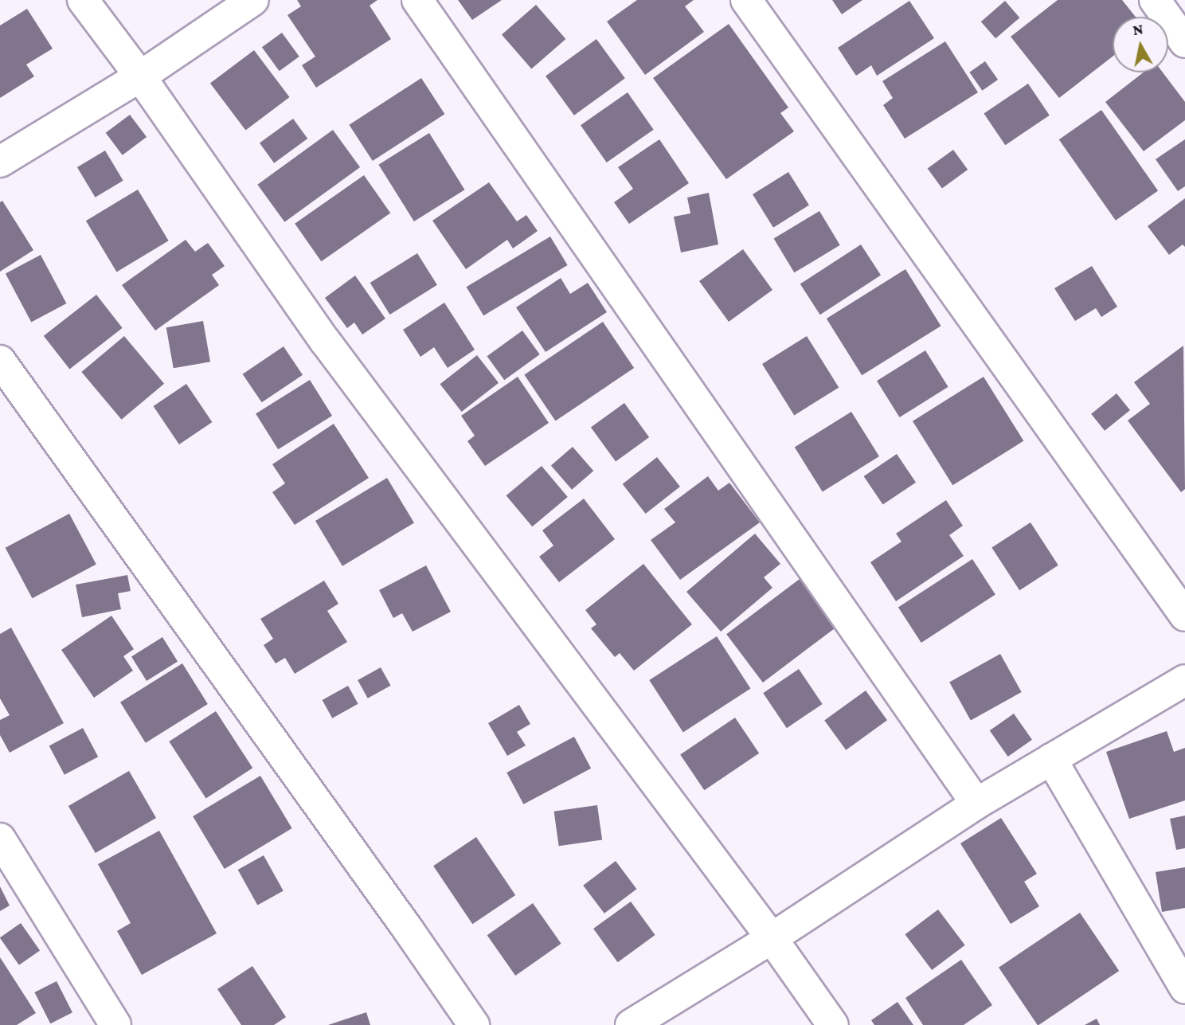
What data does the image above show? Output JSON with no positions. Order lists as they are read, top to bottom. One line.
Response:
{"north":"top"}
